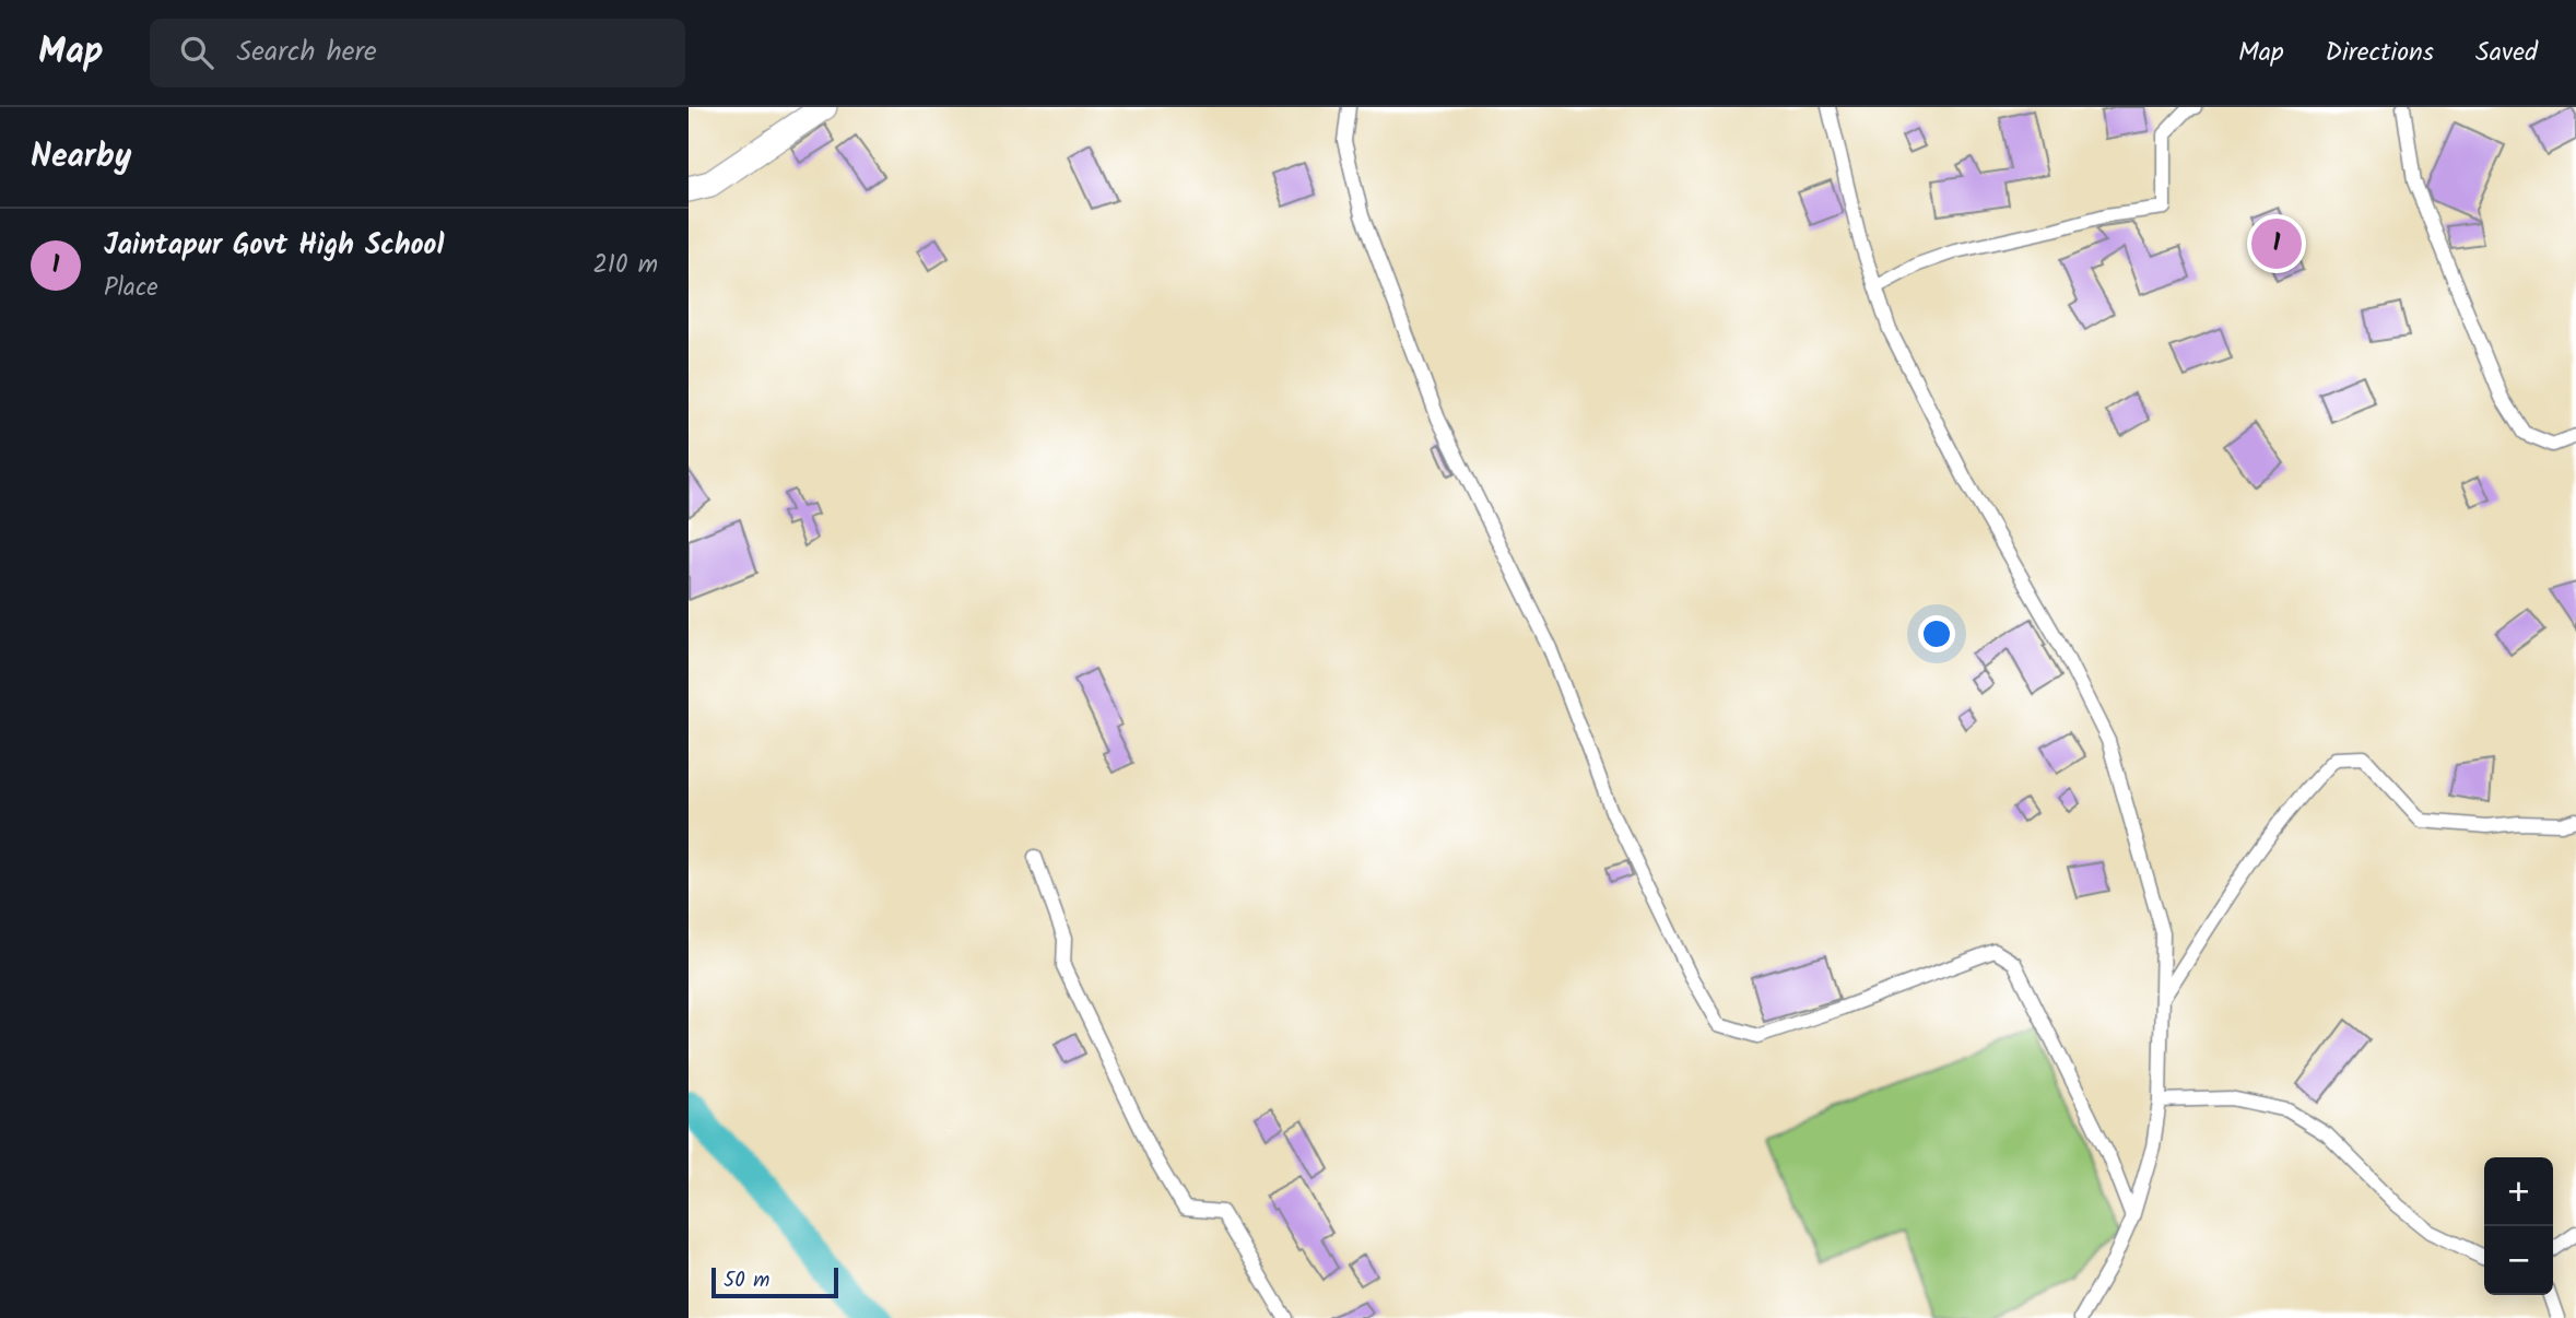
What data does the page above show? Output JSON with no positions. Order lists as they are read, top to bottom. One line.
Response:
{"scale_bar":"50 m","page":{"header":"Map","search":"Search here","nav":["Map","Directions","Saved"],"heading":"Nearby","list":[{"mark":"1","name":"Jaintapur Govt High School","note":"Place","value":"210 m"}],"pins":"1","map_buttons":["+","−"],"scale":"50 m"}}
